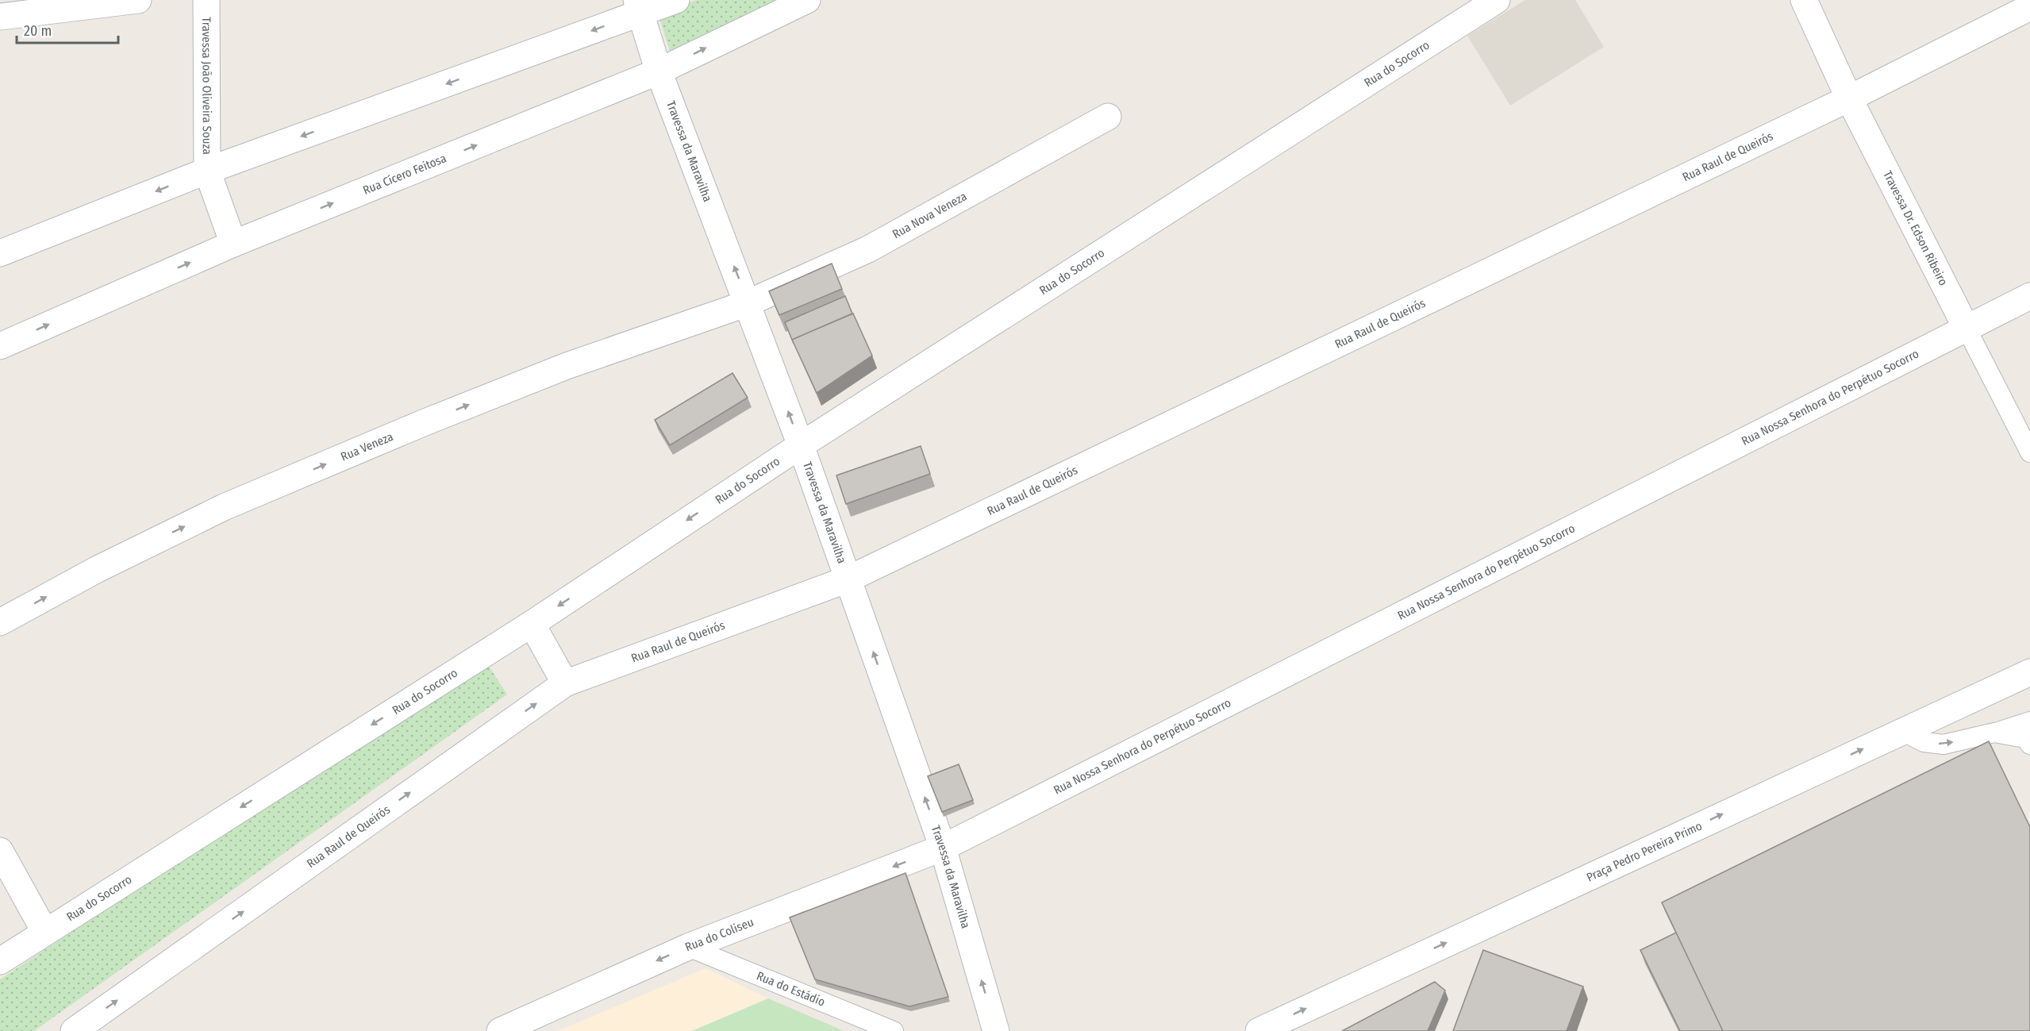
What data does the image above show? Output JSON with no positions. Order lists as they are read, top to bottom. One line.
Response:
{"streets":{"street":["Rua do Socorro","Travessa João Oliveira Souza","Travessa da Maravilha","Rua Raul de Queirós","Rua Cícero Feitosa","Rua Nova Veneza","Travessa Dr. Edson Ribeiro","Rua Nossa Senhora do Perpétuo Socorro","Rua Veneza","Praça Pedro Pereira Primo","Rua do Coliseu"],"lane":["Rua do Estádio"]},"crossings":[["Rua do Socorro","Travessa da Maravilha"],["Travessa João Oliveira Souza","Rua Cícero Feitosa"],["Travessa da Maravilha","Rua Raul de Queirós"],["Travessa da Maravilha","Rua Cícero Feitosa"],["Travessa da Maravilha","Rua Nova Veneza"],["Travessa da Maravilha","Rua Nossa Senhora do Perpétuo Socorro"],["Travessa da Maravilha","Rua Veneza"],["Travessa da Maravilha","Rua do Coliseu"],["Rua Raul de Queirós","Travessa Dr. Edson Ribeiro"],["Rua Nova Veneza","Rua Veneza"],["Travessa Dr. Edson Ribeiro","Rua Nossa Senhora do Perpétuo Socorro"],["Rua Nossa Senhora do Perpétuo Socorro","Rua do Coliseu"],["Rua do Coliseu","Rua do Estádio"]],"one_way":["Rua do Socorro","Travessa da Maravilha","Rua Veneza","Praça Pedro Pereira Primo","Rua do Coliseu"],"scale_bar":"20 m"}
